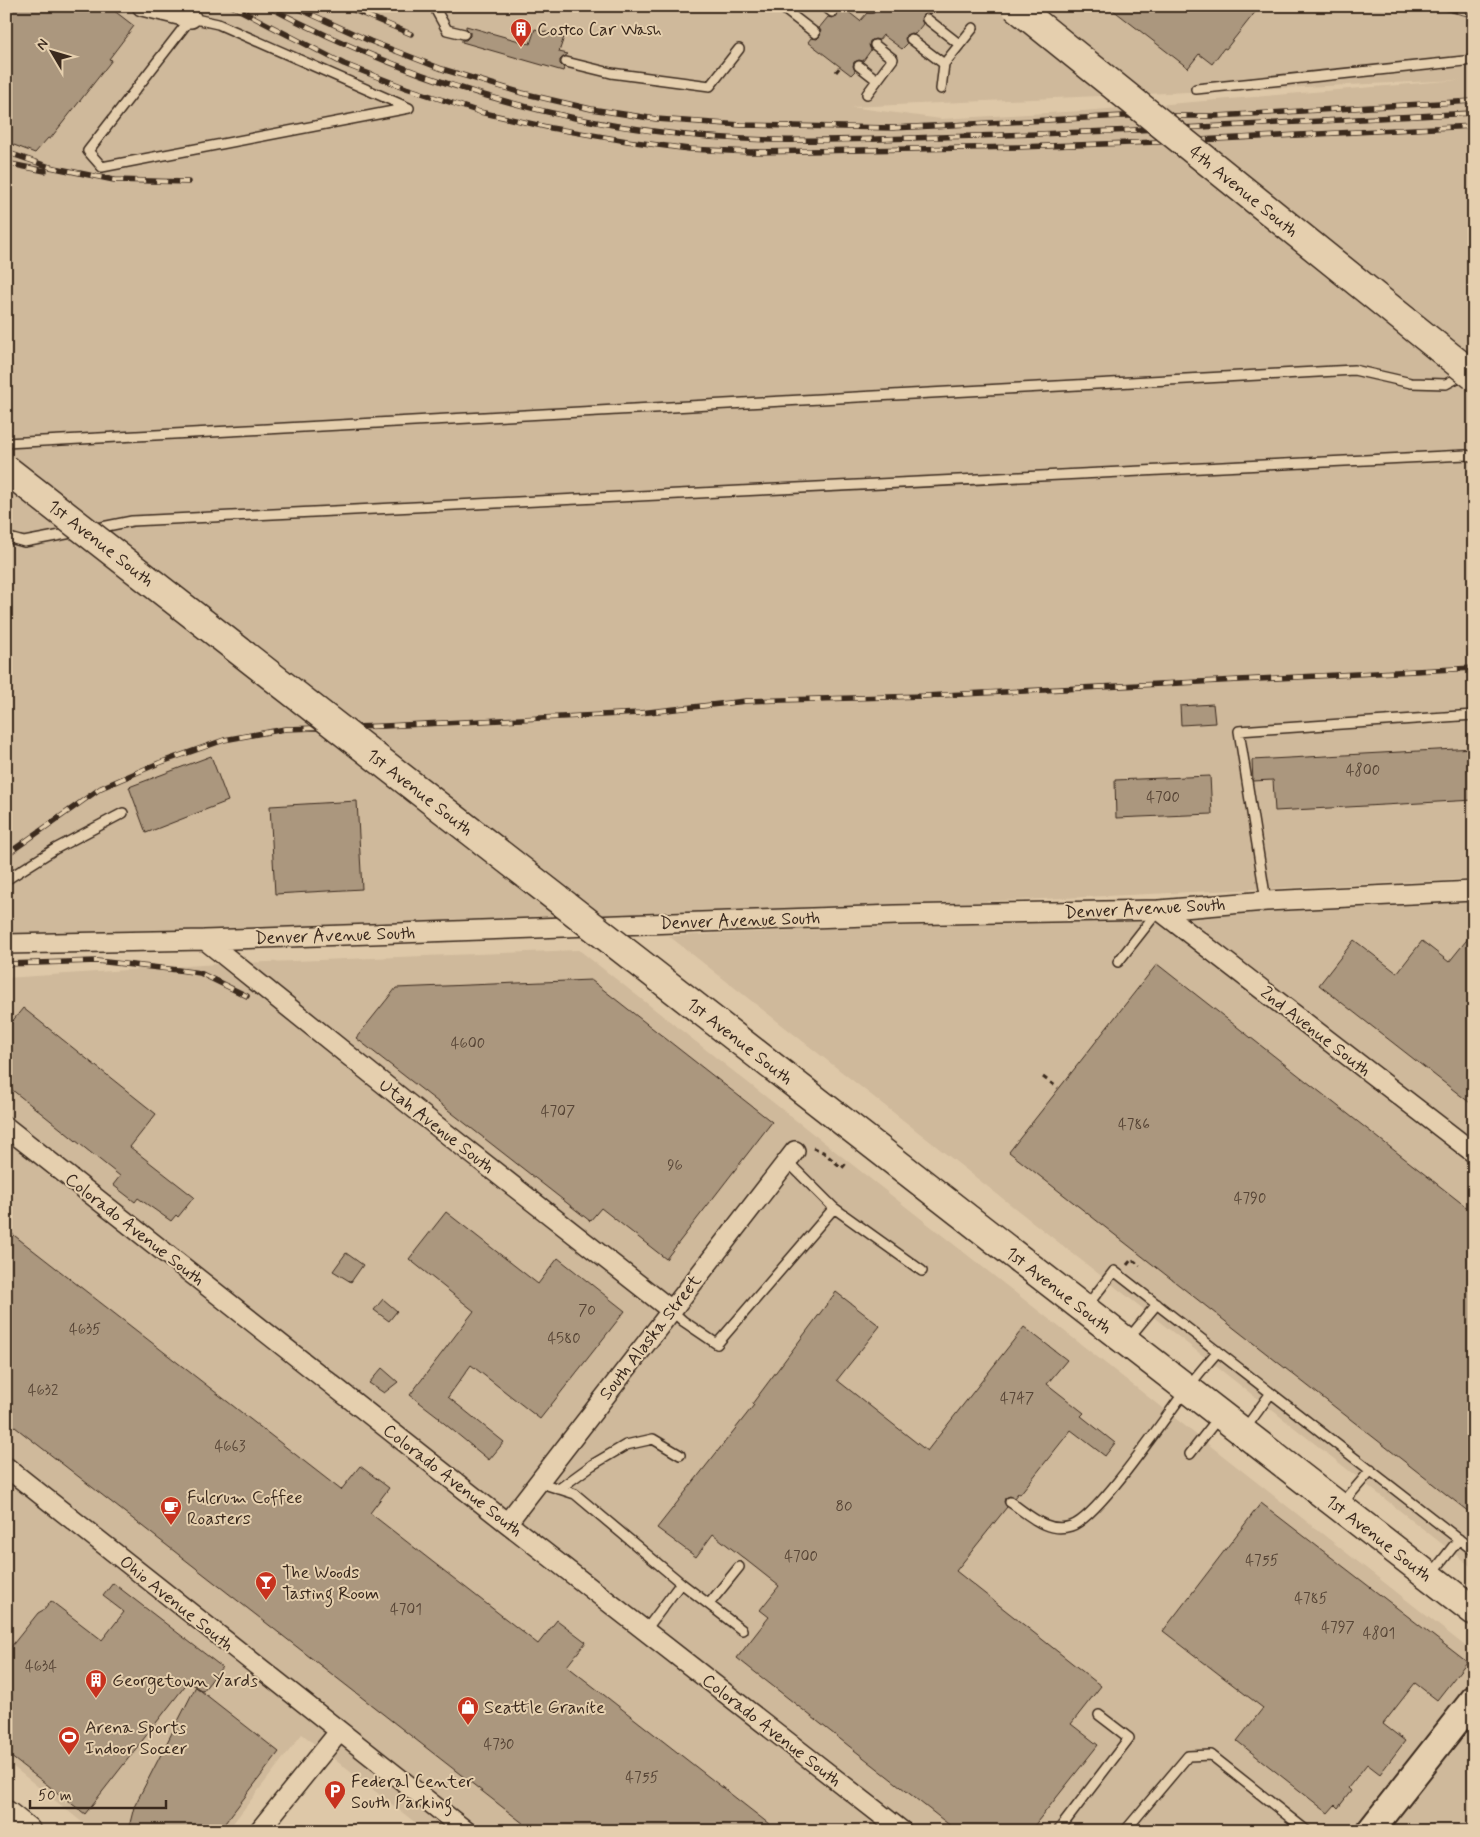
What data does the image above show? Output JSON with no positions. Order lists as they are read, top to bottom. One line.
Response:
{"streets":{"main road":["4th Avenue South","1st Avenue South"],"street":["Denver Avenue South","2nd Avenue South","Utah Avenue South","Colorado Avenue South","South Alaska Street","Ohio Avenue South"]},"crossings":[["Denver Avenue South","2nd Avenue South"],["Denver Avenue South","Utah Avenue South"],["Utah Avenue South","South Alaska Street"],["Colorado Avenue South","South Alaska Street"]],"places":{"building":["Costco Car Wash","Georgetown Yards"],"cafe":["Fulcrum Coffee Roasters"],"bar":["The Woods Tasting Room"],"shop":["Seattle Granite"],"sports":["Arena Sports Indoor Soccer"],"parking":["Federal Center South Parking"]},"house_numbers":["4800","4700","4600","4707","4786","96","4790","70","4635","4580","4632","4747","4663","80","4700","4755","4785","4701","4797","4801","4634","4730","4755"],"scale_bar":"50 m","north":"top left"}
